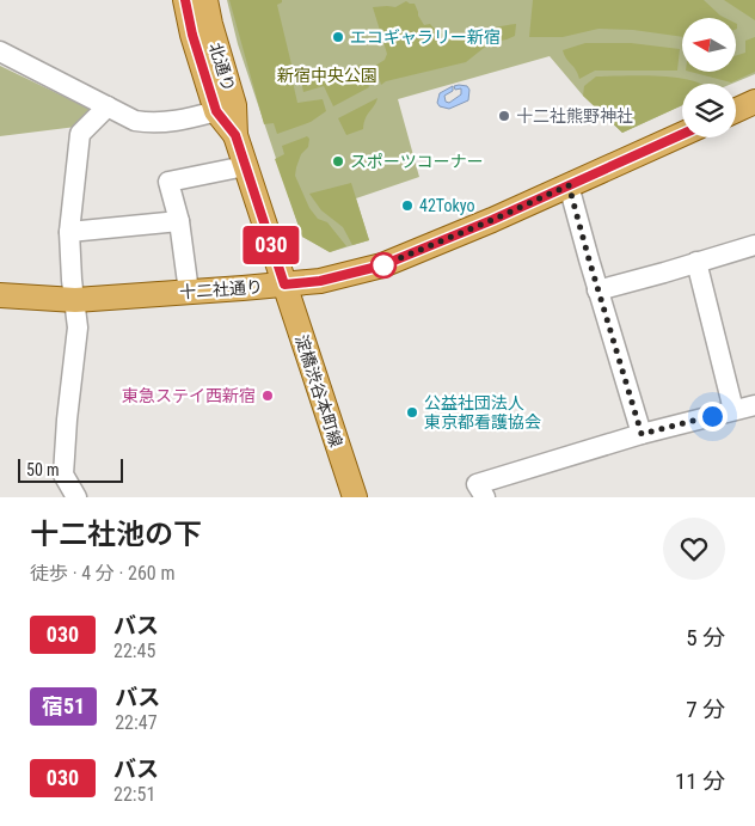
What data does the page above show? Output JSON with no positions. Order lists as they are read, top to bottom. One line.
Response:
{"streets":{"main road":["北通り","十二社通り","淀橋渋谷本町線"]},"crossings":[["北通り","十二社通り"],["北通り","淀橋渋谷本町線"],["十二社通り","淀橋渋谷本町線"]],"parks":["新宿中央公園"],"places":["エコギャラリー新宿","十二社熊野神社","スポーツコーナー","42Tokyo","東急ステイ西新宿","公益社団法人 東京都看護協会"],"lines":["bus line 030"],"scale_bar":"50 m","north":"left","page":{"on_map":"030","scale":"50 m","heading":["十二社池の下","徒歩 · 4 分 · 260 m"],"list":[{"mark":"030","name":"バス","note":"22:45","value":"5 分"},{"mark":"宿51","name":"バス","note":"22:47","value":"7 分"},{"mark":"030","name":"バス","note":"22:51","value":"11 分"}]}}
